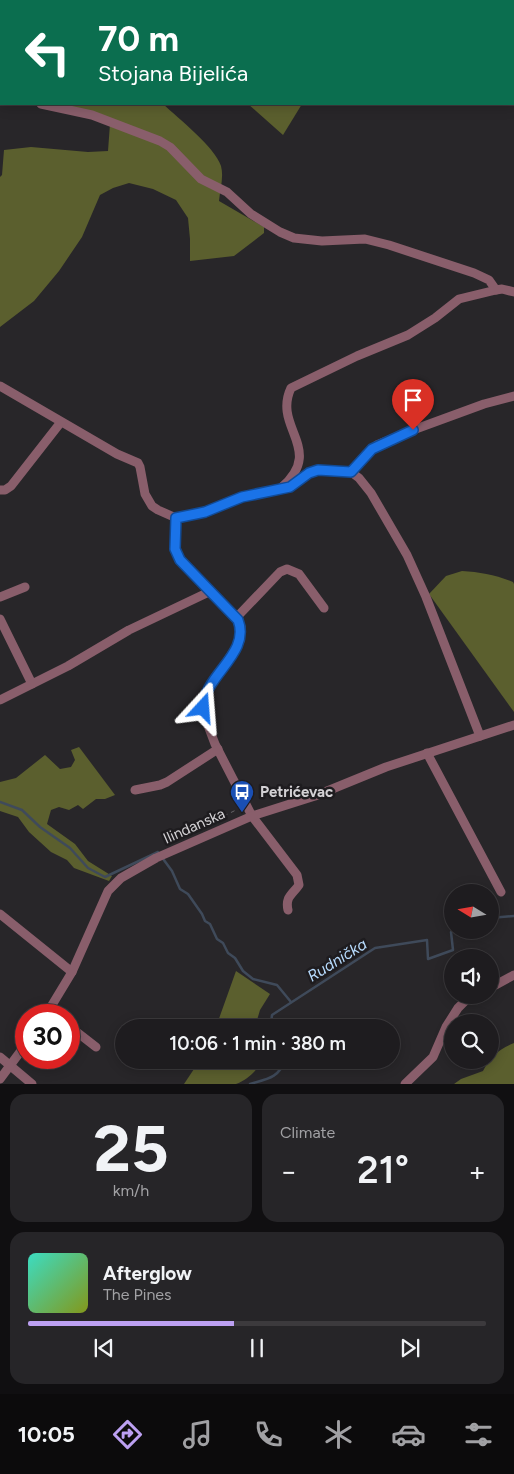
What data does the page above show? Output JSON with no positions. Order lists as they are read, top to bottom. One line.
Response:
{"streets":{"street":["Ilindanska"]},"water":["Rudnička"],"places":{"bus stop":["Petrićevac"]},"north":"left","page":{"turn":["70 m","Stojana Bijelića"],"limit":"30","trip":"10:06 · 1 min · 380 m","tile":[["25","km/h"],"Climate"],"heat":["−","21°","+"],"song":["Afterglow","The Pines"],"tabs":"10:05"}}
